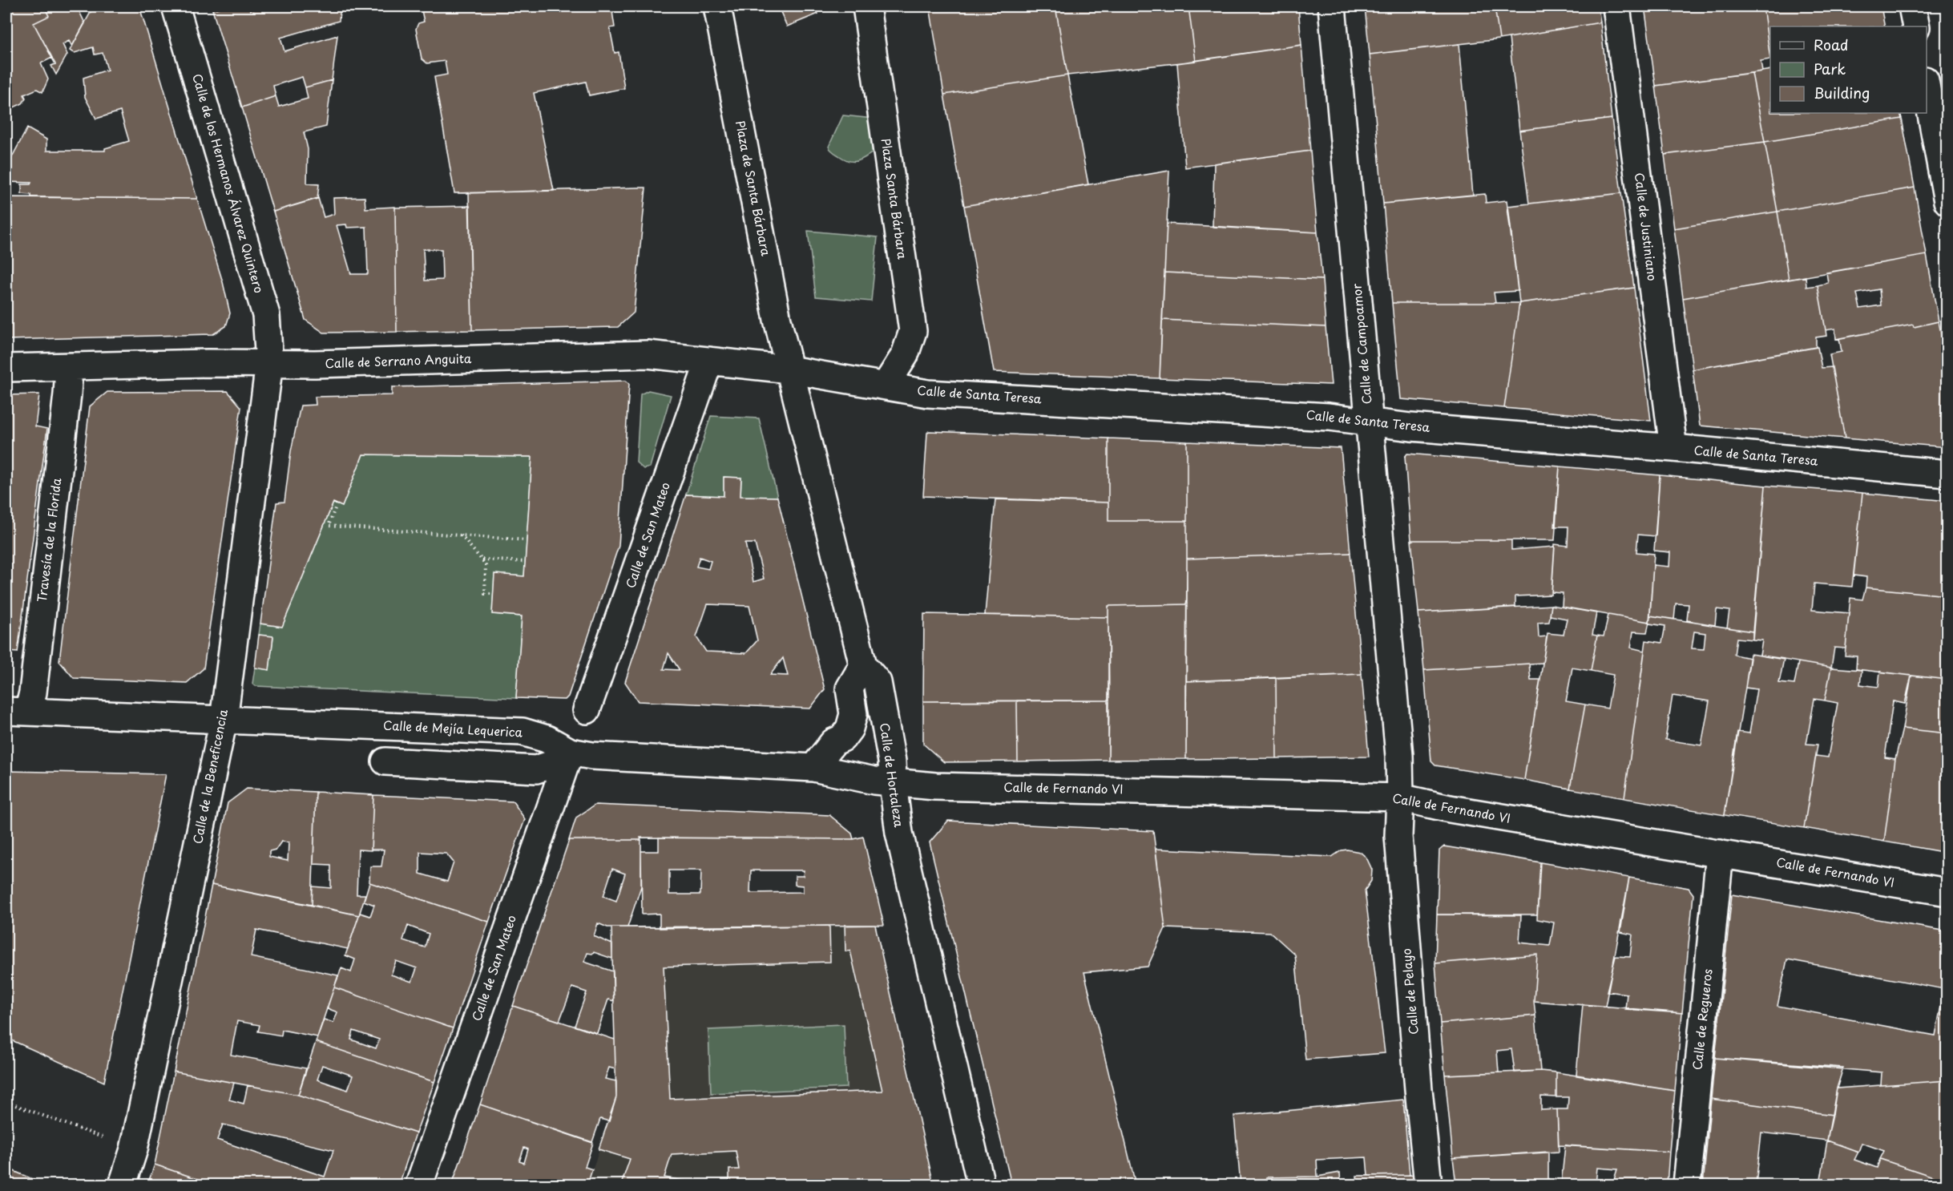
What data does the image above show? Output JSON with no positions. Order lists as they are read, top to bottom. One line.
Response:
{"streets":{"street":["Calle de los Hermanos Álvarez Quintero","Plaza de Santa Bárbara","Plaza Santa Bárbara","Calle de Justiniano","Calle de Campoamor","Calle de Serrano Anguita","Calle de Santa Teresa","Calle de San Mateo","Travesía de la Florida","Calle de Mejía Lequerica","Calle de Hortaleza","Calle de la Beneficencia","Calle de Fernando VI","Calle de Pelayo","Calle de Regueros"]},"crossings":[["Calle de los Hermanos Álvarez Quintero","Calle de Serrano Anguita"],["Calle de los Hermanos Álvarez Quintero","Calle de la Beneficencia"],["Plaza de Santa Bárbara","Calle de Serrano Anguita"],["Plaza de Santa Bárbara","Calle de Santa Teresa"],["Plaza de Santa Bárbara","Calle de Hortaleza"],["Plaza Santa Bárbara","Calle de Santa Teresa"],["Calle de Justiniano","Calle de Santa Teresa"],["Calle de Campoamor","Calle de Santa Teresa"],["Calle de Campoamor","Calle de Fernando VI"],["Calle de Campoamor","Calle de Pelayo"],["Calle de Serrano Anguita","Calle de Santa Teresa"],["Calle de Serrano Anguita","Calle de San Mateo"],["Calle de Serrano Anguita","Travesía de la Florida"],["Calle de Serrano Anguita","Calle de Hortaleza"],["Calle de Serrano Anguita","Calle de la Beneficencia"],["Calle de Santa Teresa","Calle de Hortaleza"],["Calle de San Mateo","Calle de Mejía Lequerica"],["Travesía de la Florida","Calle de Mejía Lequerica"],["Calle de Mejía Lequerica","Calle de Hortaleza"],["Calle de Mejía Lequerica","Calle de la Beneficencia"],["Calle de Mejía Lequerica","Calle de Fernando VI"],["Calle de Hortaleza","Calle de Fernando VI"],["Calle de Fernando VI","Calle de Pelayo"],["Calle de Fernando VI","Calle de Regueros"]],"legend":["Road","Park","Building"]}
